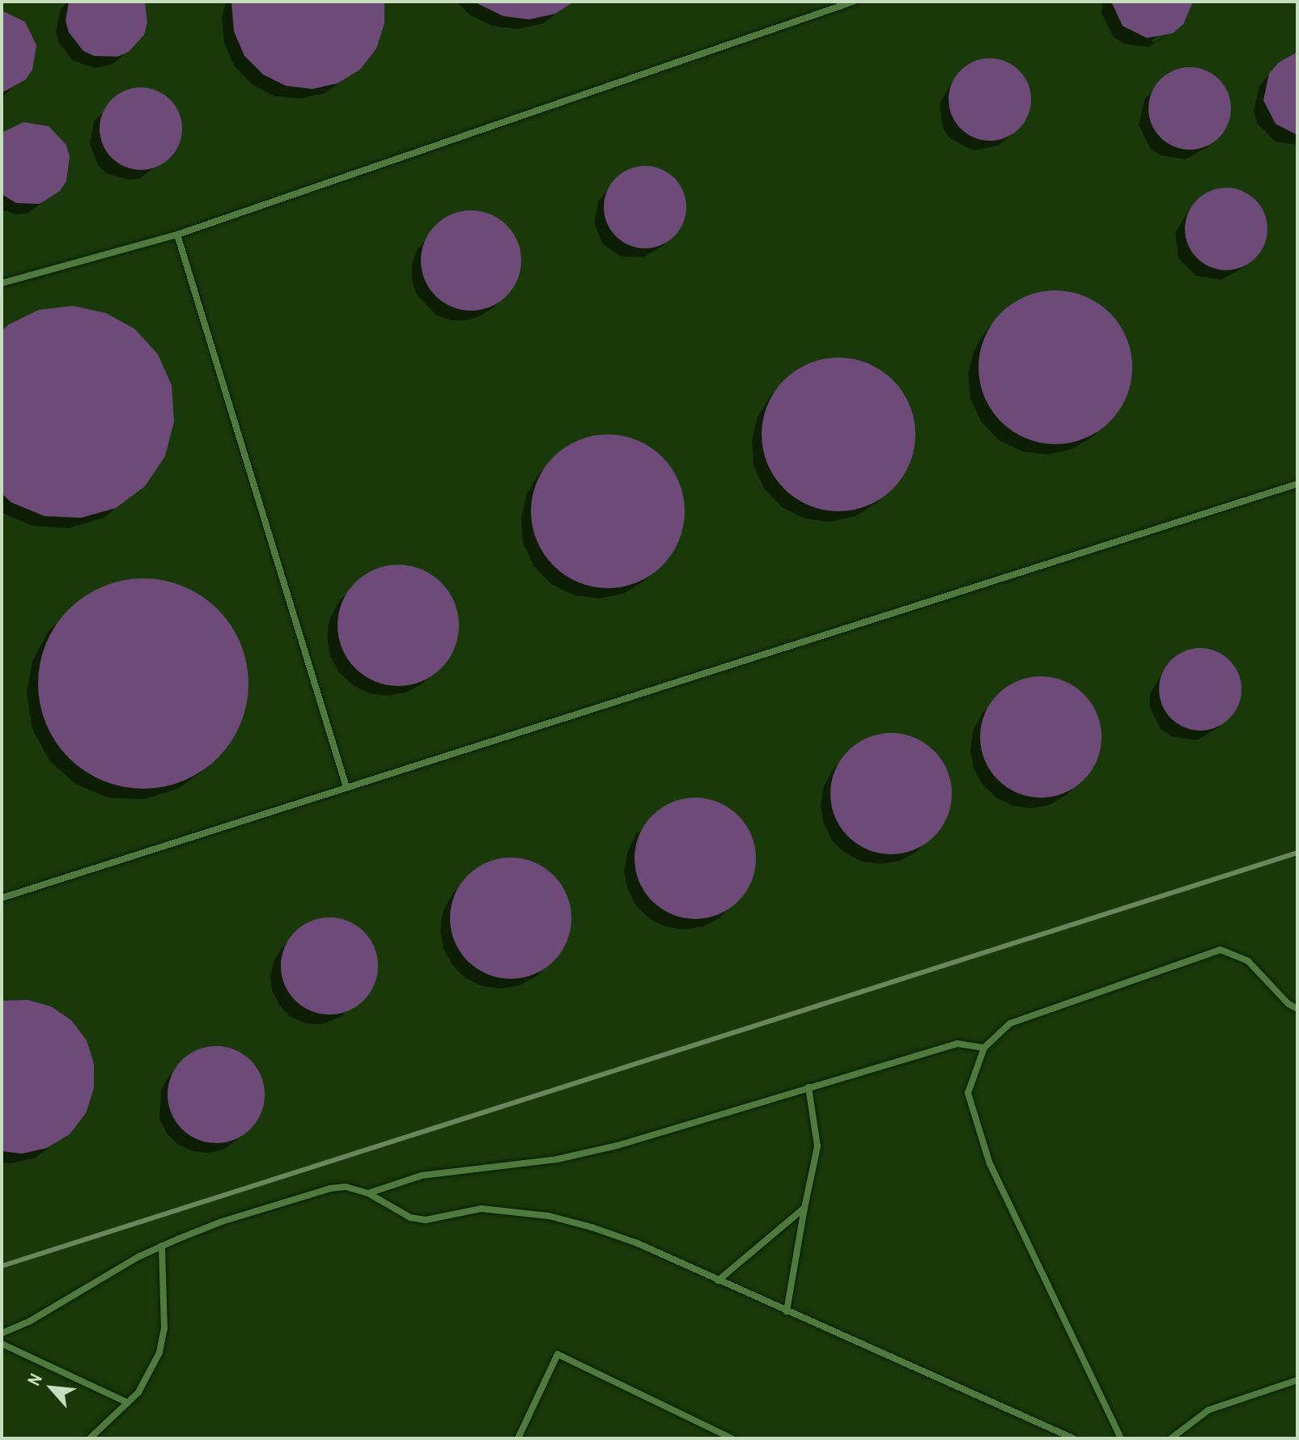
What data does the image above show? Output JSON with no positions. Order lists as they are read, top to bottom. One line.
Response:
{"north":"top left"}
